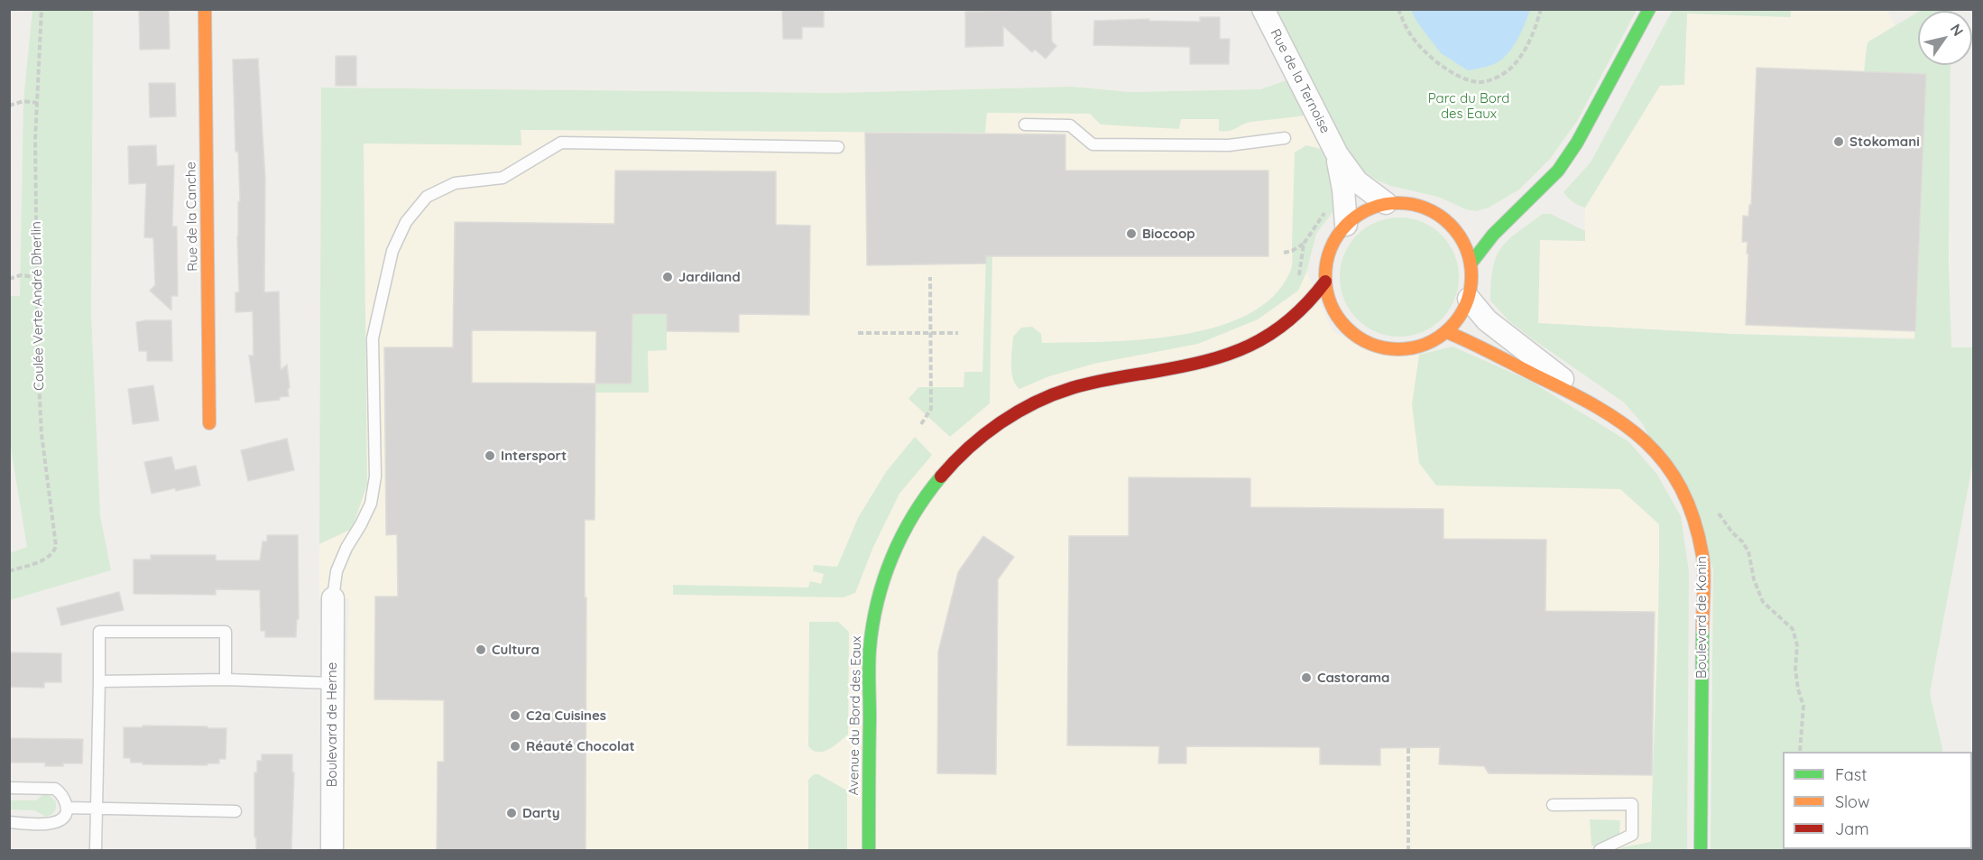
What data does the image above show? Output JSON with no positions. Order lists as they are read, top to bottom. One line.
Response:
{"streets":{"street":["Rue de la Ternoise","Rue de la Canche","Boulevard de Konin","Avenue du Bord des Eaux","Boulevard de Herne"],"path":["Coulée Verte André Dherlin"]},"crossings":[["Rue de la Ternoise","Boulevard de Konin"],["Rue de la Ternoise","Avenue du Bord des Eaux"],["Boulevard de Konin","Avenue du Bord des Eaux"]],"parks":["Parc du Bord des Eaux"],"places":["Stokomani","Biocoop","Jardiland","Intersport","Cultura","Castorama","C2a Cuisines","Réauté Chocolat","Darty"],"legend":["Fast","Slow","Jam"],"north":"top right"}
